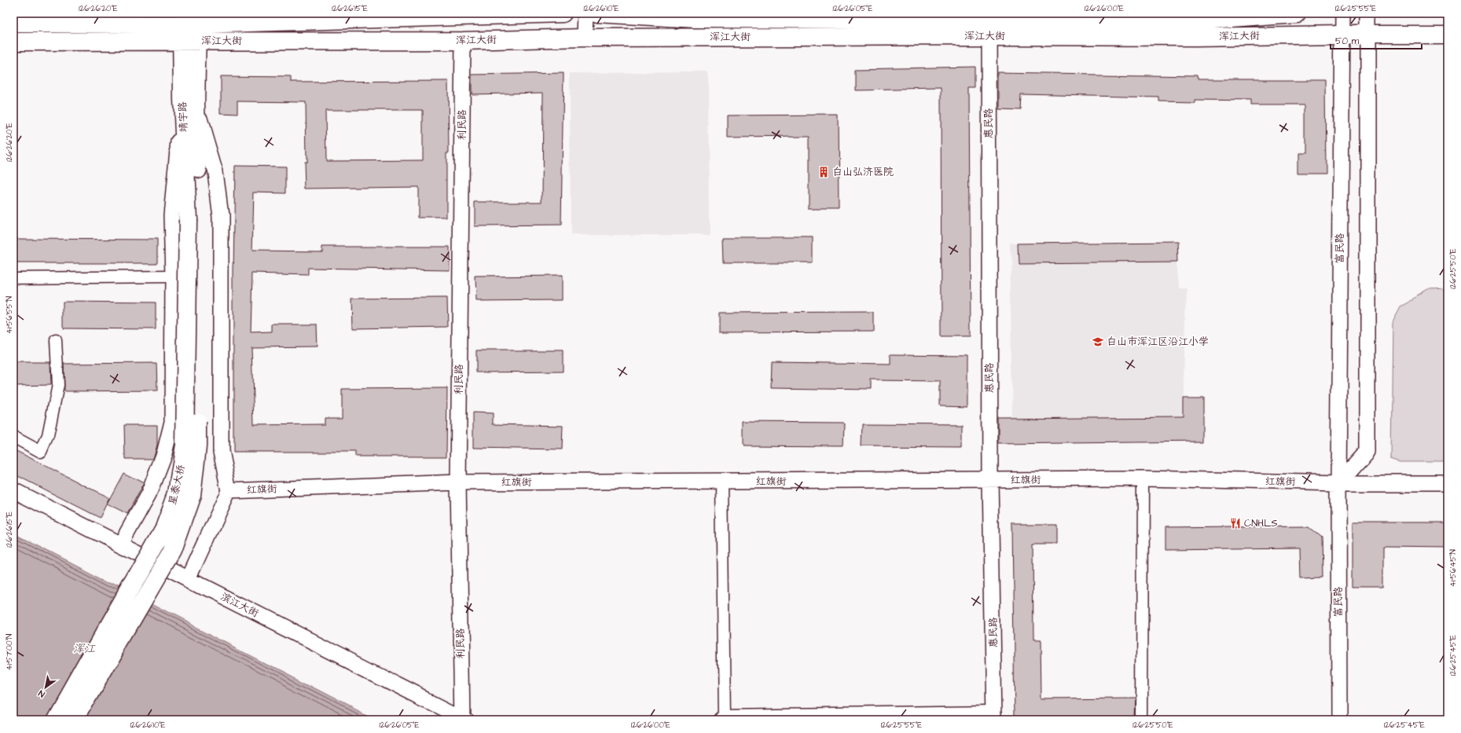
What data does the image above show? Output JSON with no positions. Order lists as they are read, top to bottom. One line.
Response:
{"streets":{"main road":["浑江大街","靖宇路","星泰大桥"],"street":["惠民路","利民路","富民路","红旗街","滨江大街"]},"crossings":[["浑江大街","靖宇路"],["浑江大街","惠民路"],["浑江大街","利民路"],["浑江大街","富民路"],["靖宇路","星泰大桥"],["惠民路","红旗街"],["利民路","红旗街"],["利民路","滨江大街"],["富民路","红旗街"]],"water":["浑江"],"places":{"building":["白山弘济医院"],"school or university":["白山市浑江区沿江小学"],"restaurant":["CNHLS"]},"scale_bar":"50 m","north":"bottom left","coordinates":["126°26'20\"E","126°26'15\"E","126°26'10\"E","126°26'05\"E","126°26'00\"E","126°25'55\"E","126°25'50\"E","41°56'55\"N","41°56'45\"N","41°57'00\"N","126°25'45\"E"]}
